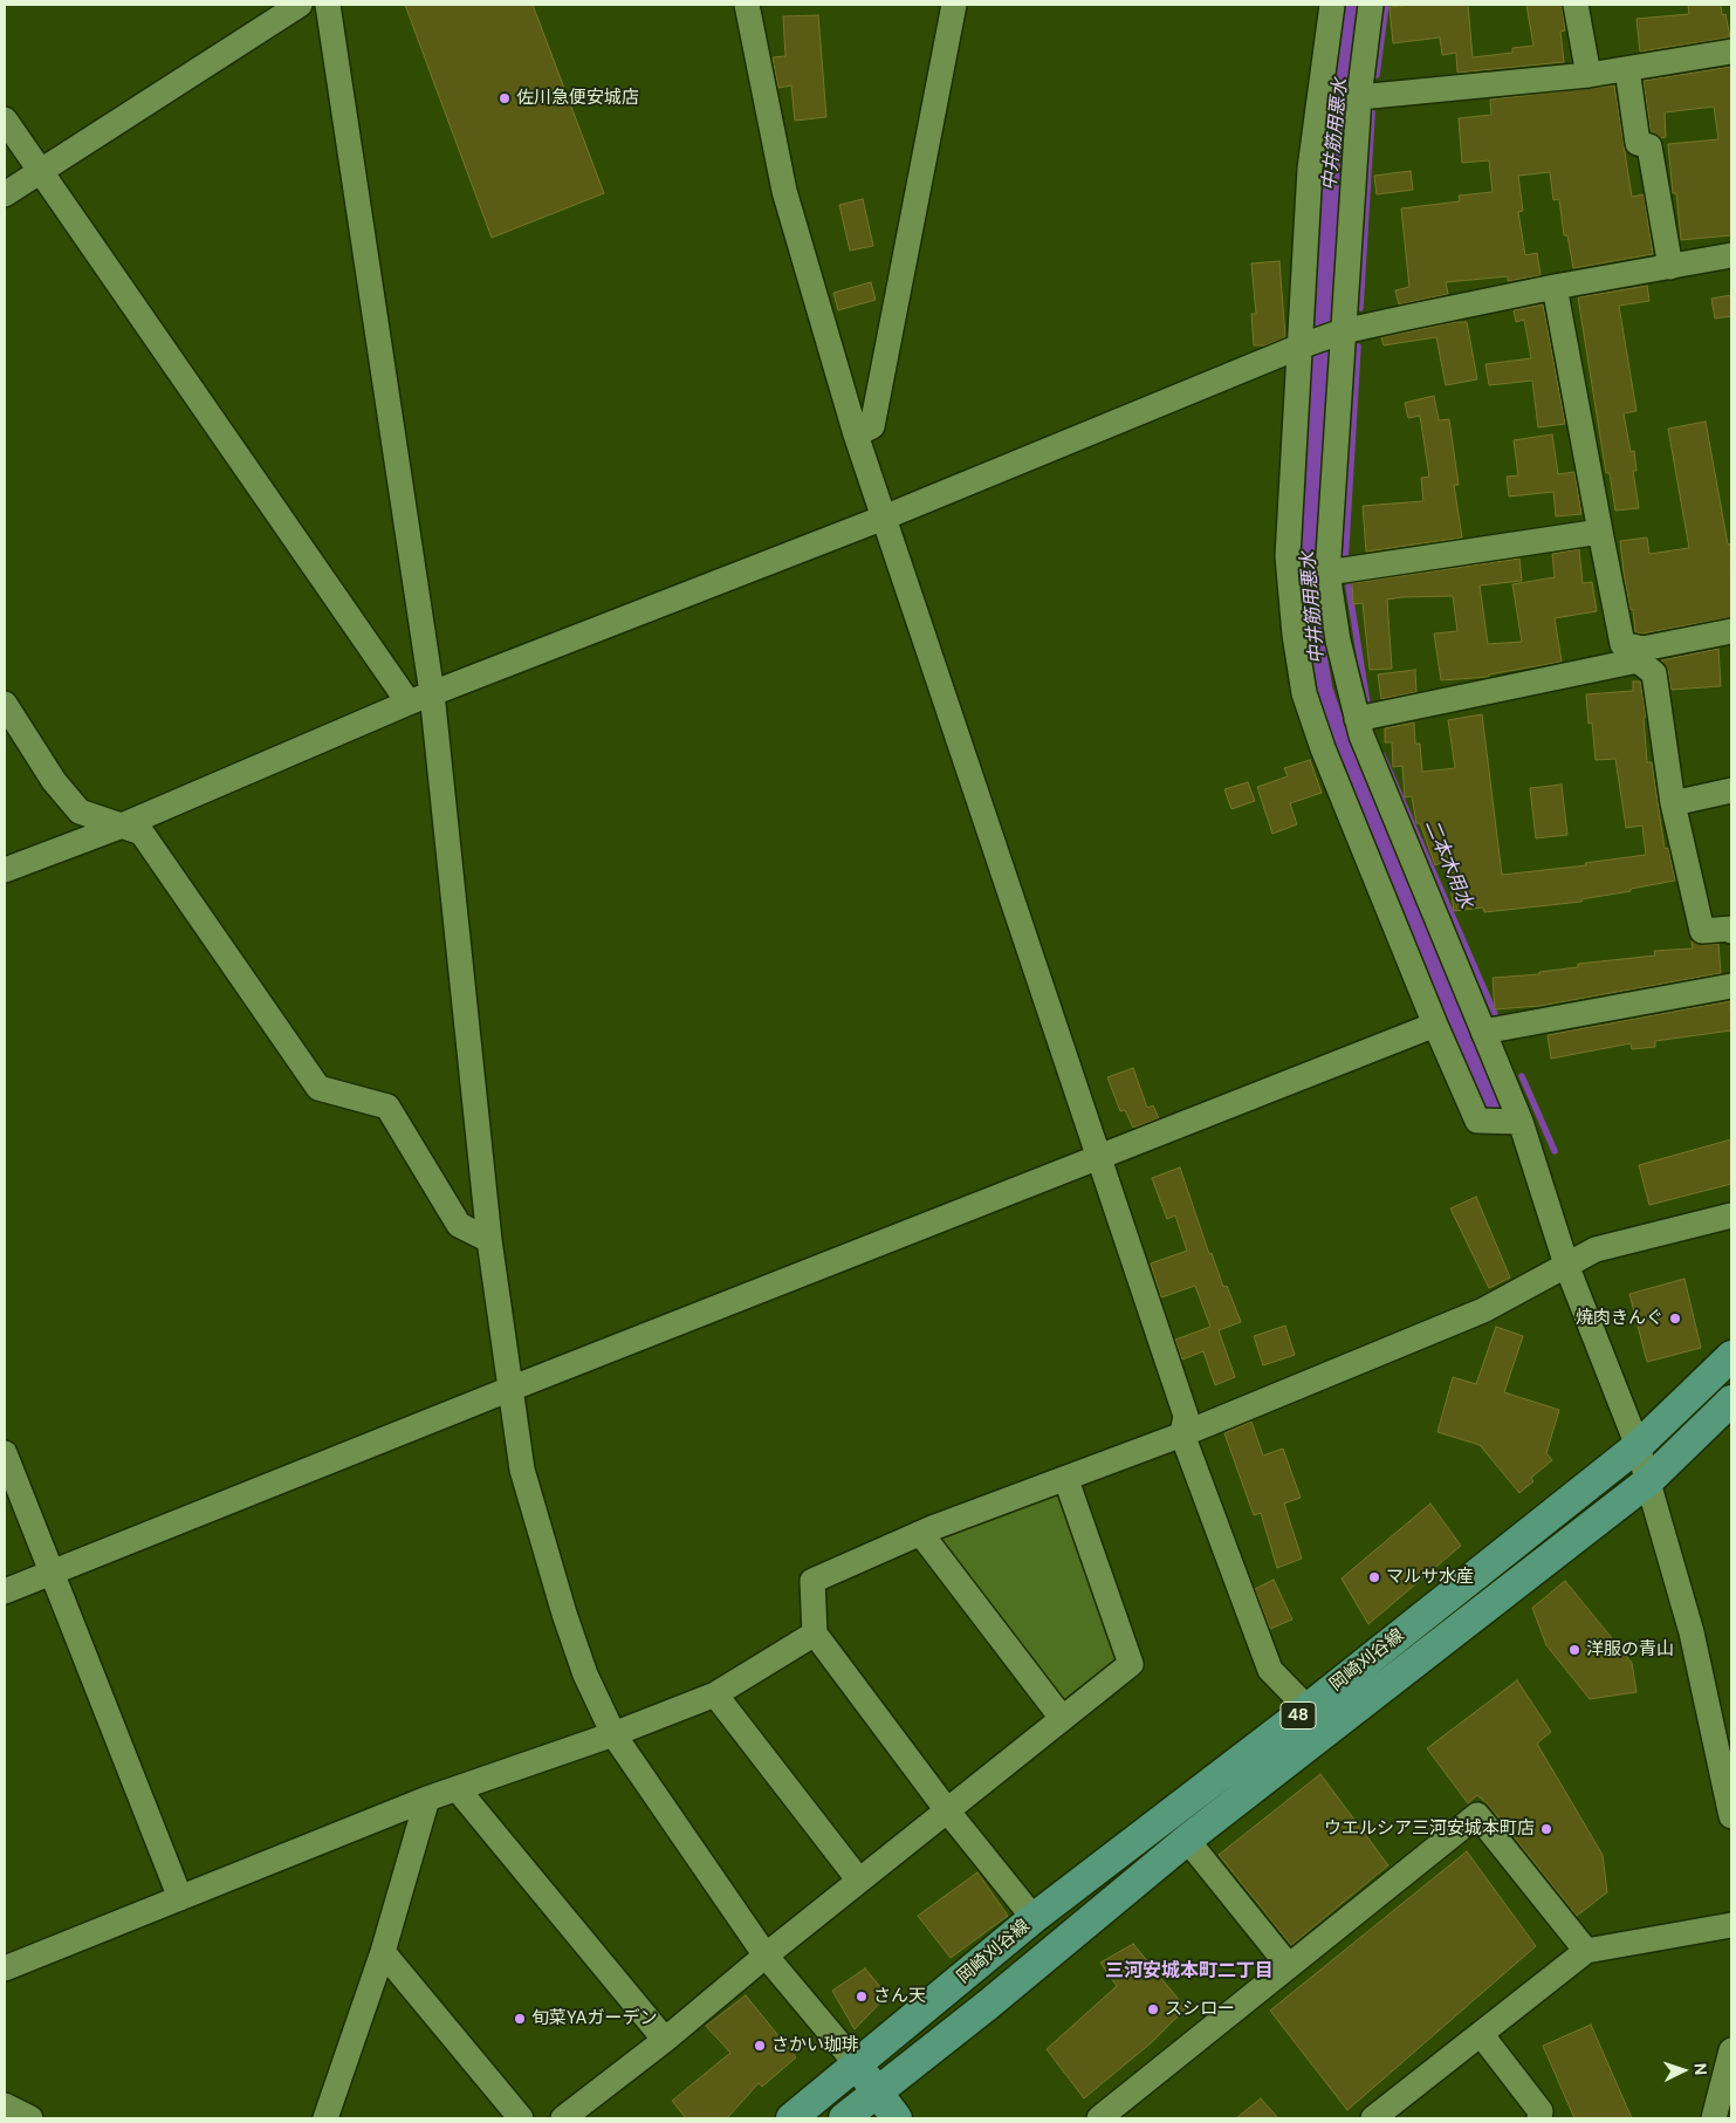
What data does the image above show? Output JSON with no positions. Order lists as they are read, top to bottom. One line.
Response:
{"streets":{"main road":["岡崎刈谷線","48"]},"districts":["三河安城本町二丁目"],"water":["中井筋用悪水","二本木用水"],"places":["佐川急便安城店","焼肉きんぐ","マルサ水産","洋服の青山","ウエルシア三河安城本町店","さん天","スシロー","旬菜YAガーデン","さかい珈琲"],"north":"right"}
